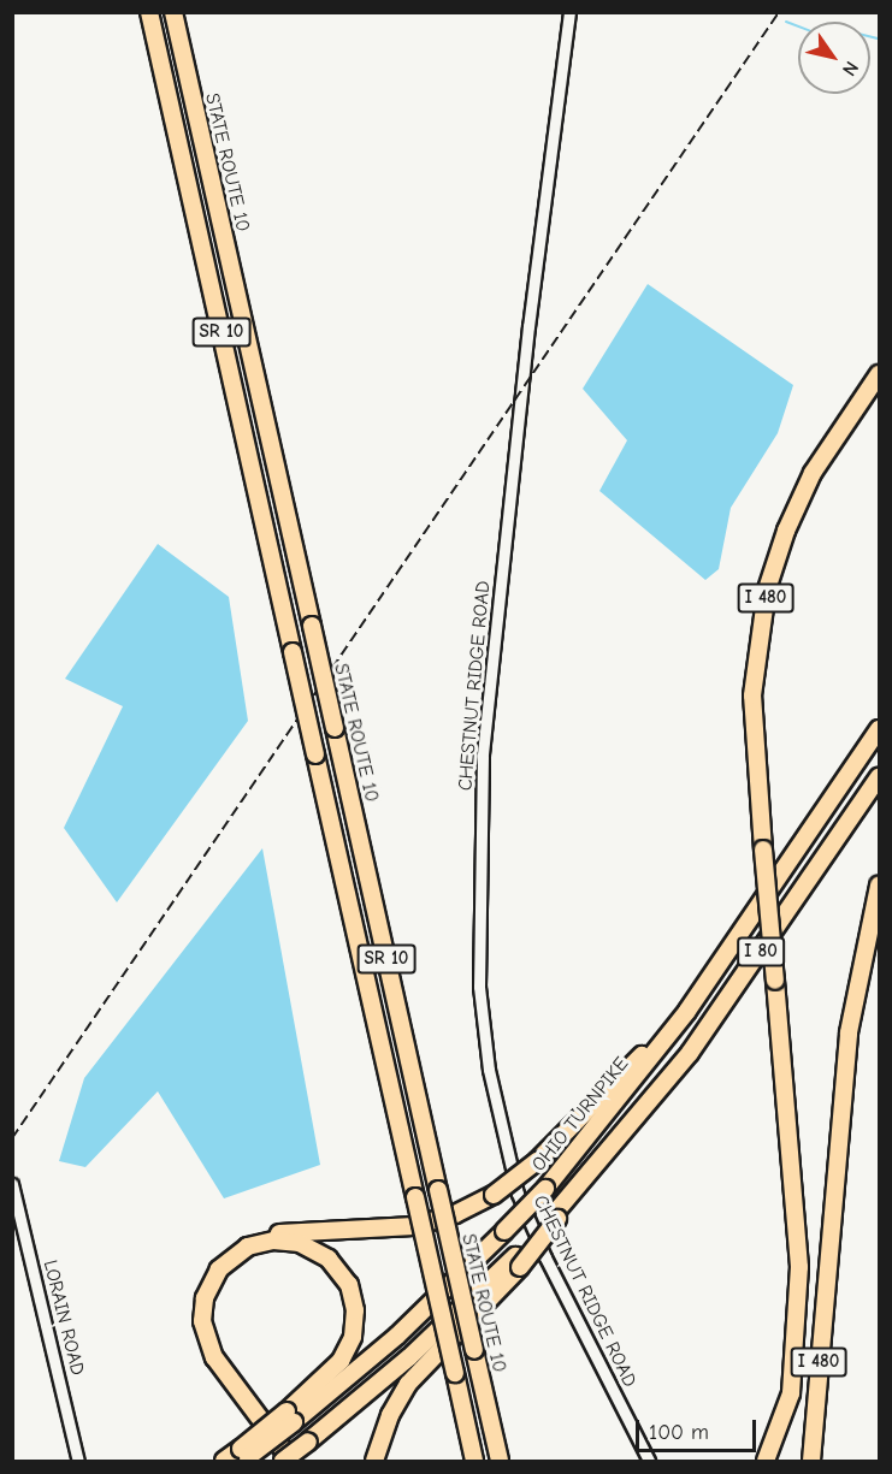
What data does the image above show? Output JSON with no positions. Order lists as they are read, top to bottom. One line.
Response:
{"streets":{"highway":["STATE ROUTE 10","SR 10","I 480","I 80","OHIO TURNPIKE"],"street":["CHESTNUT RIDGE ROAD","LORAIN ROAD"]},"scale_bar":"100 m","north":"bottom right"}
